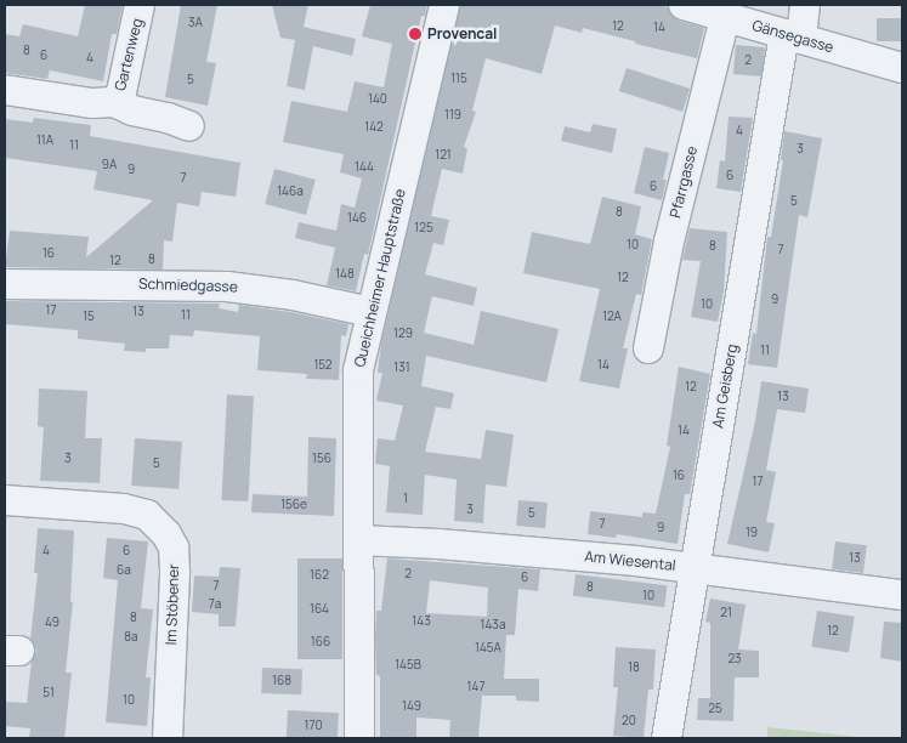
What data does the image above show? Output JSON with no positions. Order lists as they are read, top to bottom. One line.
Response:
{"streets":{"street":["Gänsegasse","Gartenweg","Pfarrgasse","Queichheimer Hauptstraße","Schmiedgasse","Am Geisberg","Am Wiesental","Im Stöbener"]},"crossings":[["Gänsegasse","Pfarrgasse"],["Gänsegasse","Am Geisberg"],["Queichheimer Hauptstraße","Schmiedgasse"],["Queichheimer Hauptstraße","Am Wiesental"],["Am Geisberg","Am Wiesental"]],"places":["Provencal"],"house_numbers":["3A","12","14","8","6","4","2","115","5","140","119","142","4","11A","11","3","121","9A","144","9","6","7","6","146a","5","8","146","125","10","8","7","16","8","12","148","12","9","10","17","13","11","15","12A","129","11","152","14","131","12","13","14","3","156","5","16","17","1","156e","3","5","7","9","19","4","6","13","6a","2","162","6","7","8","10","7a","164","21","8","143","49","143a","12","8a","166","145A","23","145B","18","168","147","51","10","149","25","20","170"]}
